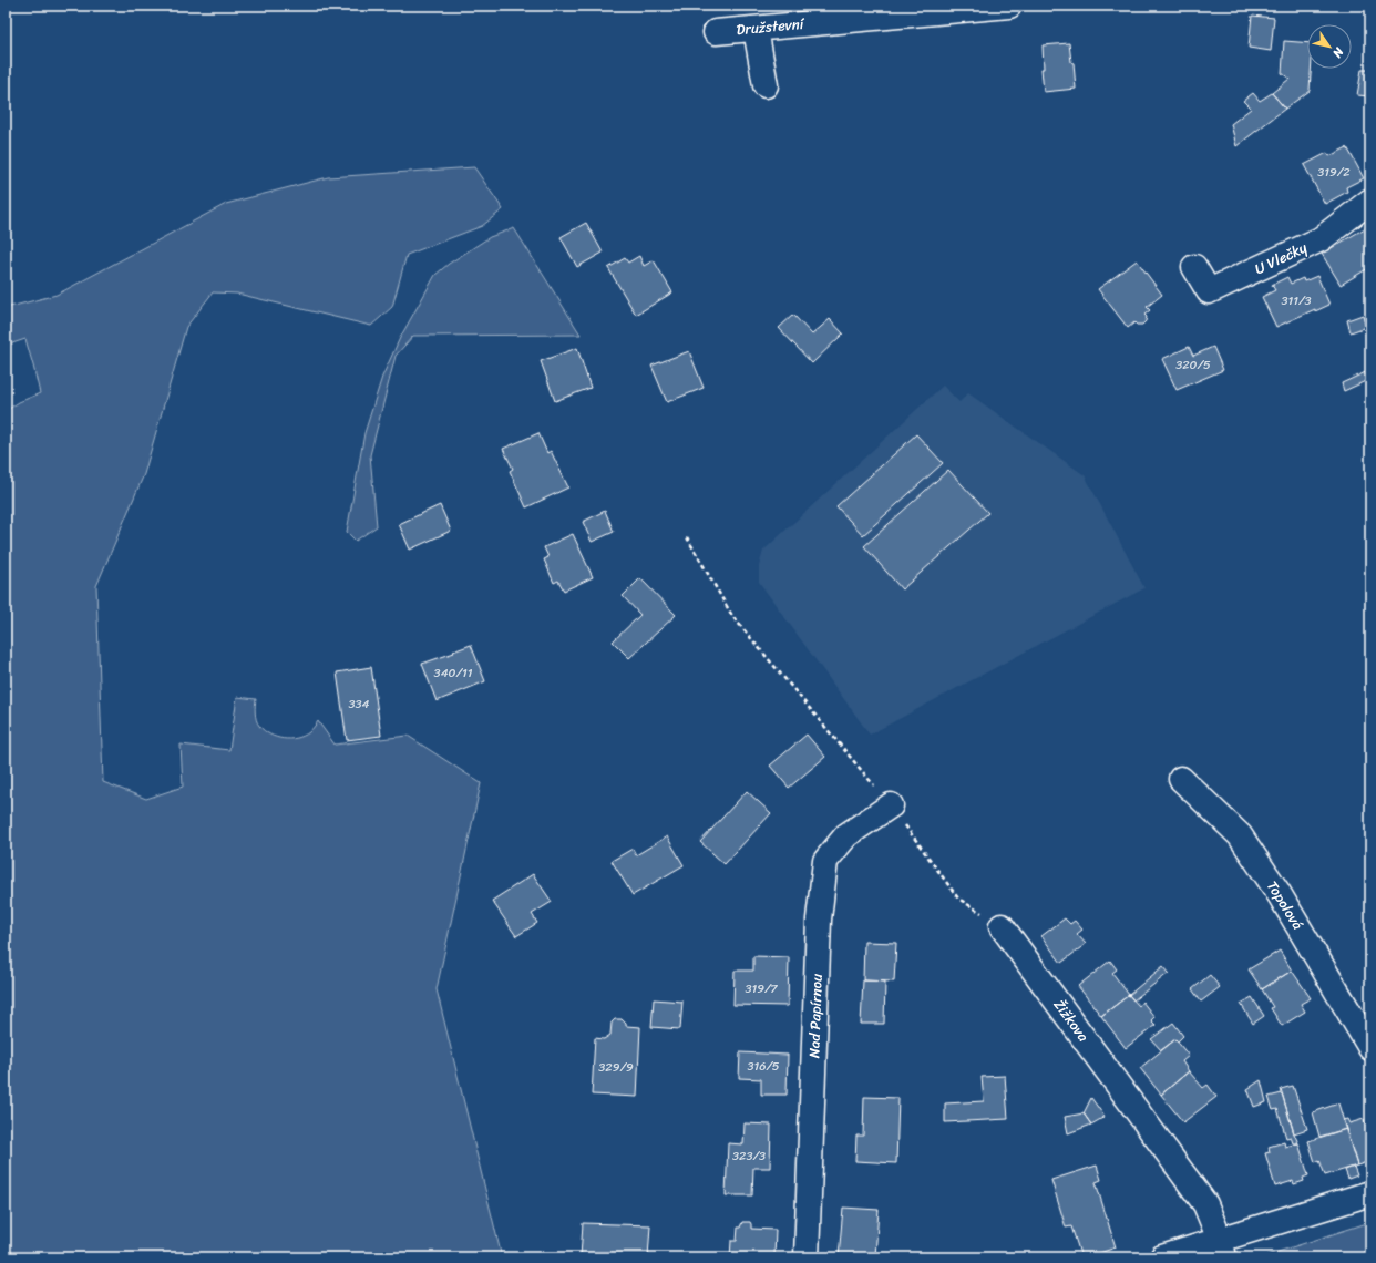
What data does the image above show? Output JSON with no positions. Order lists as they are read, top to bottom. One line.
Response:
{"streets":{"street":["Družstevní","U Vlečky","Topolová","Nad Papírnou","Žižkova"]},"house_numbers":["319/2","311/3","320/5","340/11","334","319/7","316/5","329/9","323/3"],"north":"bottom right"}
